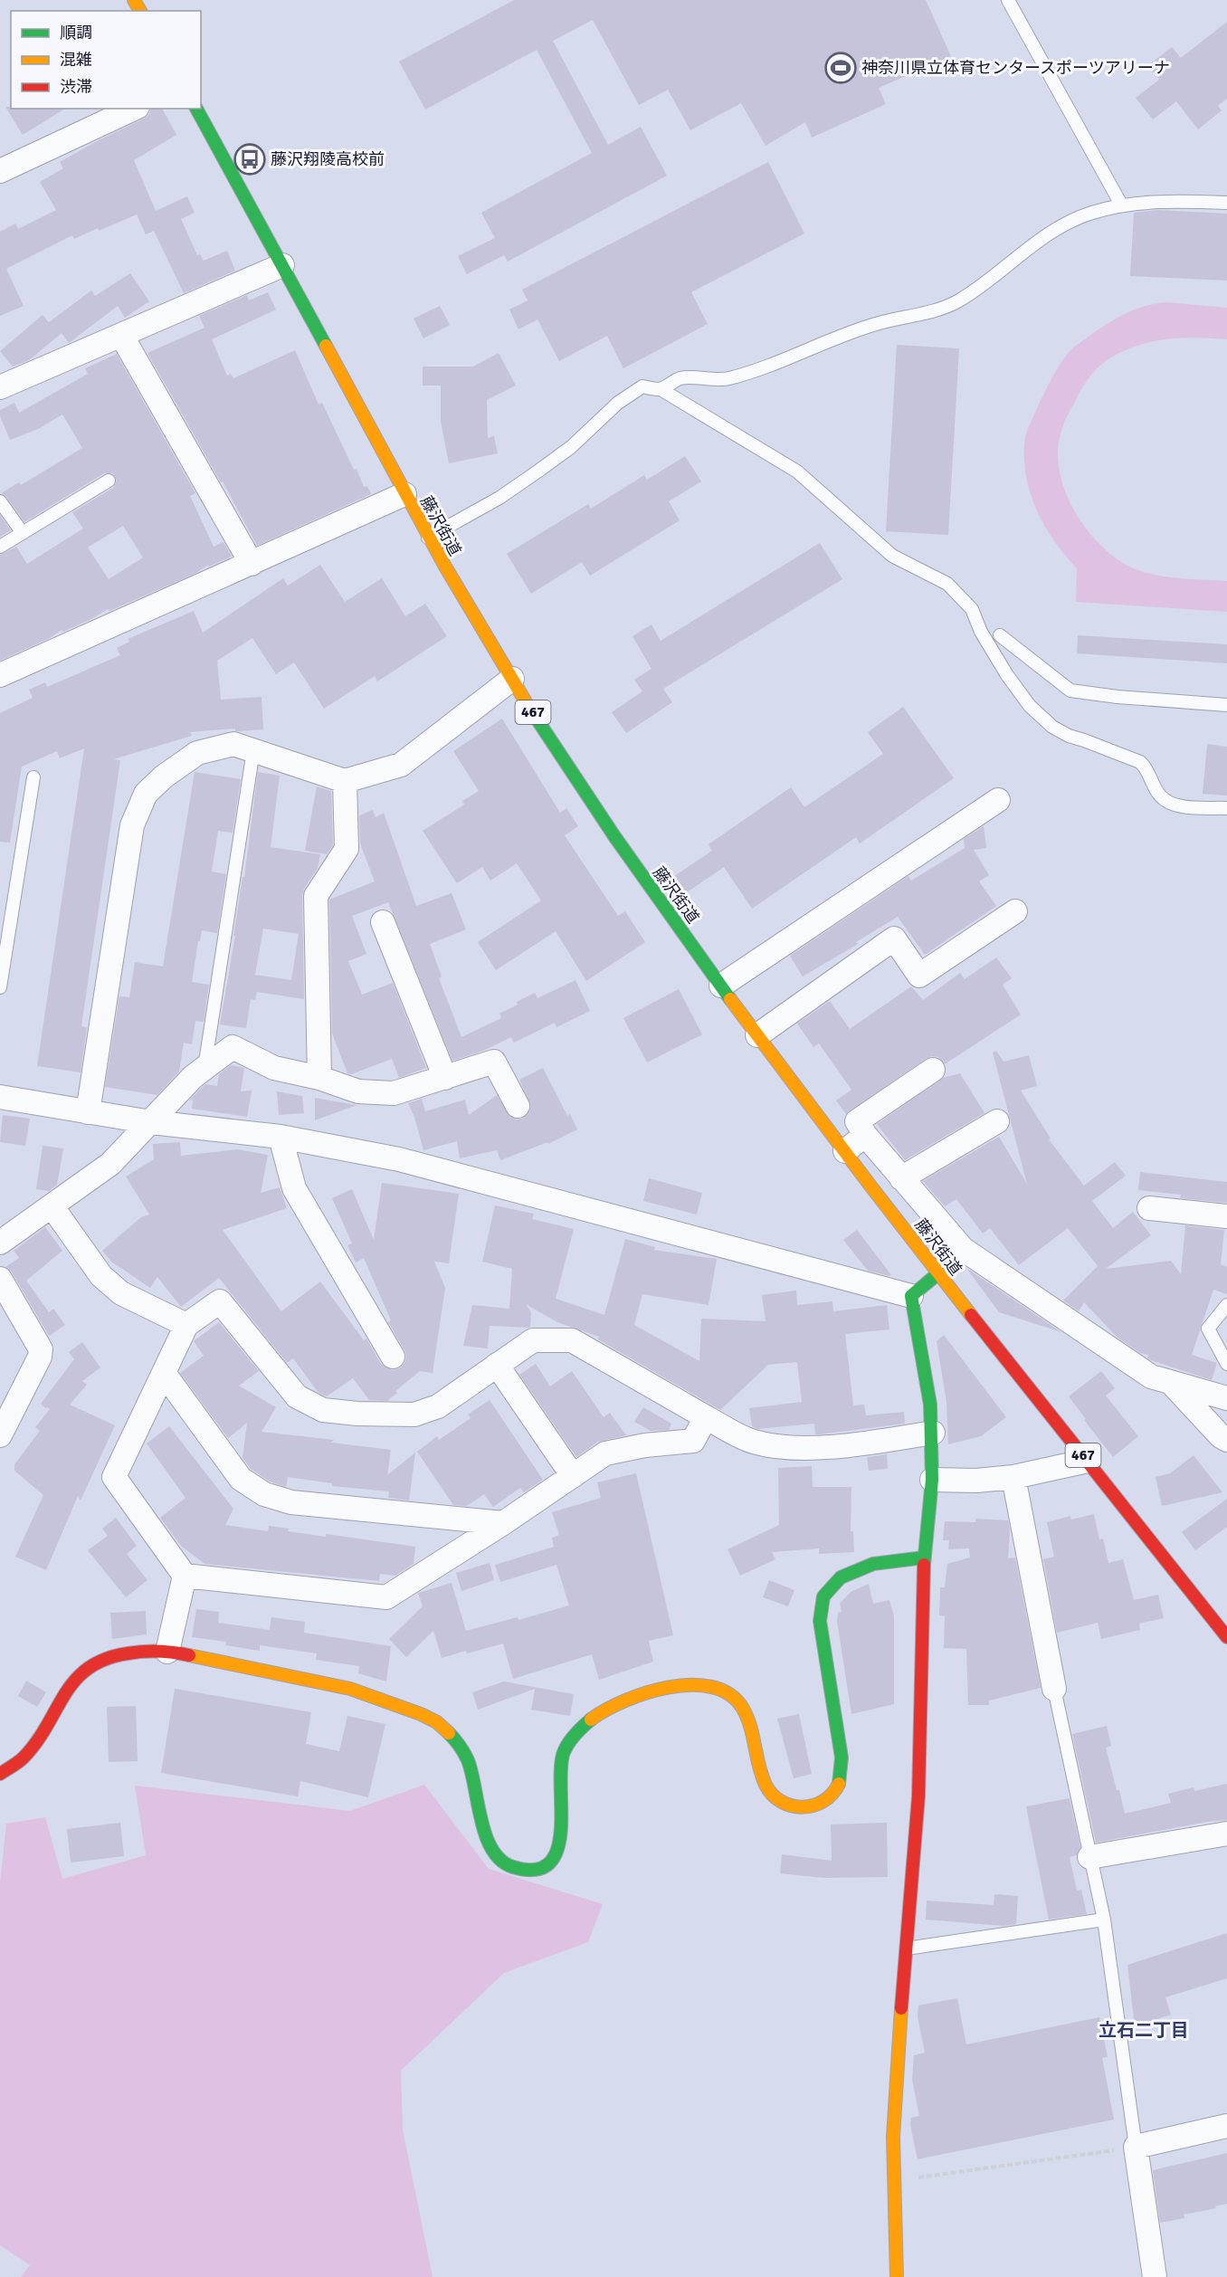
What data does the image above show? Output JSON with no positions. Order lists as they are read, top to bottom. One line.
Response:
{"streets":{"main road":["藤沢街道","467"]},"districts":["立石二丁目"],"places":{"sports":["神奈川県立体育センタースポーツアリーナ"],"bus stop":["藤沢翔陵高校前"]},"legend":["順調","混雑","渋滞"]}
